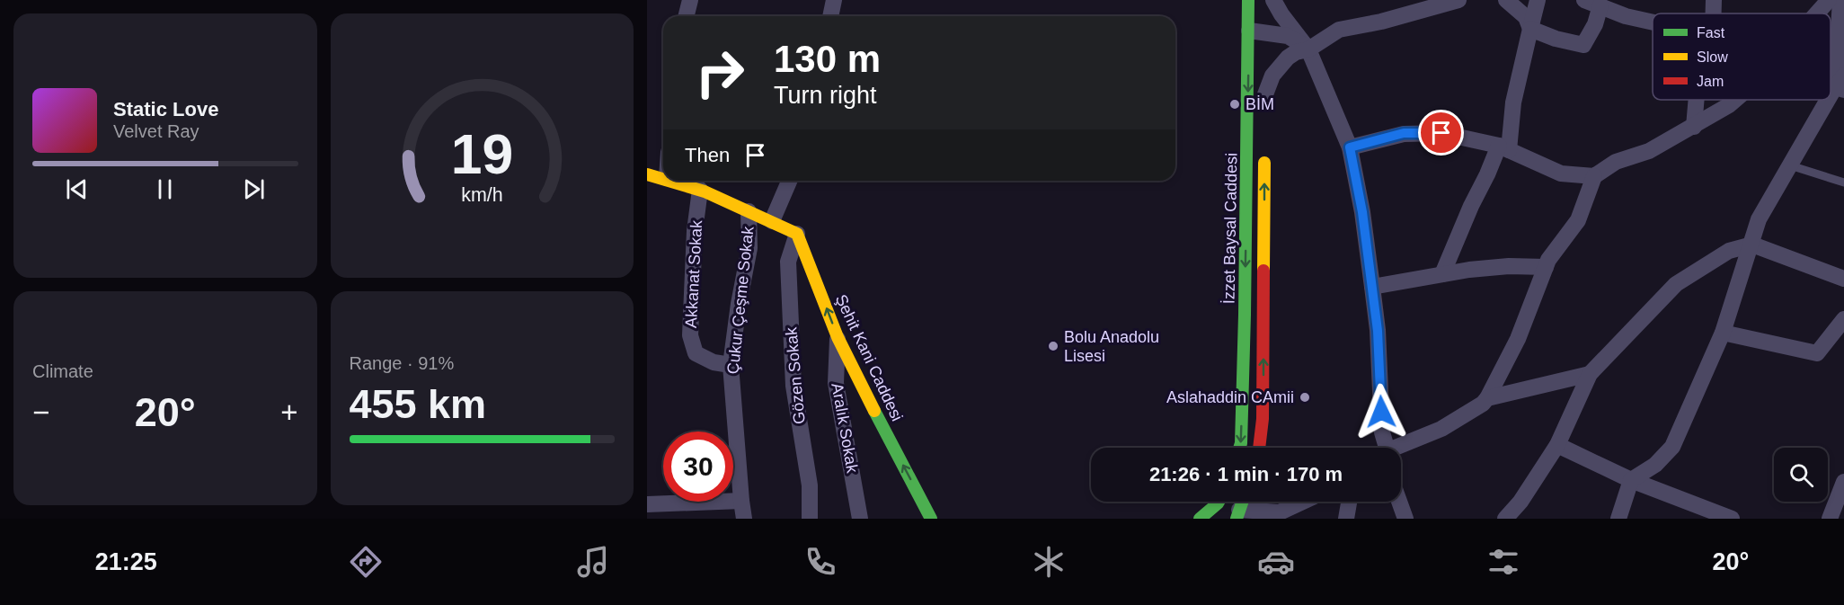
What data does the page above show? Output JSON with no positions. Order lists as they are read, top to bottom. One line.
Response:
{"streets":{"main road":["İzzet Baysal Caddesi","Şehit Kani Caddesi"],"street":["Akkanat Sokak","Çukur Çeşme Sokak","Gözen Sokak","Aralık Sokak"]},"crossings":[["Akkanat Sokak","Çukur Çeşme Sokak"],["Şehit Kani Caddesi","Gözen Sokak"],["Şehit Kani Caddesi","Aralık Sokak"]],"one_way":["Şehit Kani Caddesi"],"places":["BİM","Bolu Anadolu Lisesi","Aslahaddin CAmii"],"legend":["Fast","Slow","Jam"],"page":{"turn":["130 m","Turn right"],"song":["Static Love","Velvet Ray"],"then":"Then","tile":["Climate",["Range · 91%","455 km"]],"heat":["−","20°","+"],"limit":"30","trip":"21:26 · 1 min · 170 m","tabs":["21:25","20°"],"gauge":["19","km/h"]}}
